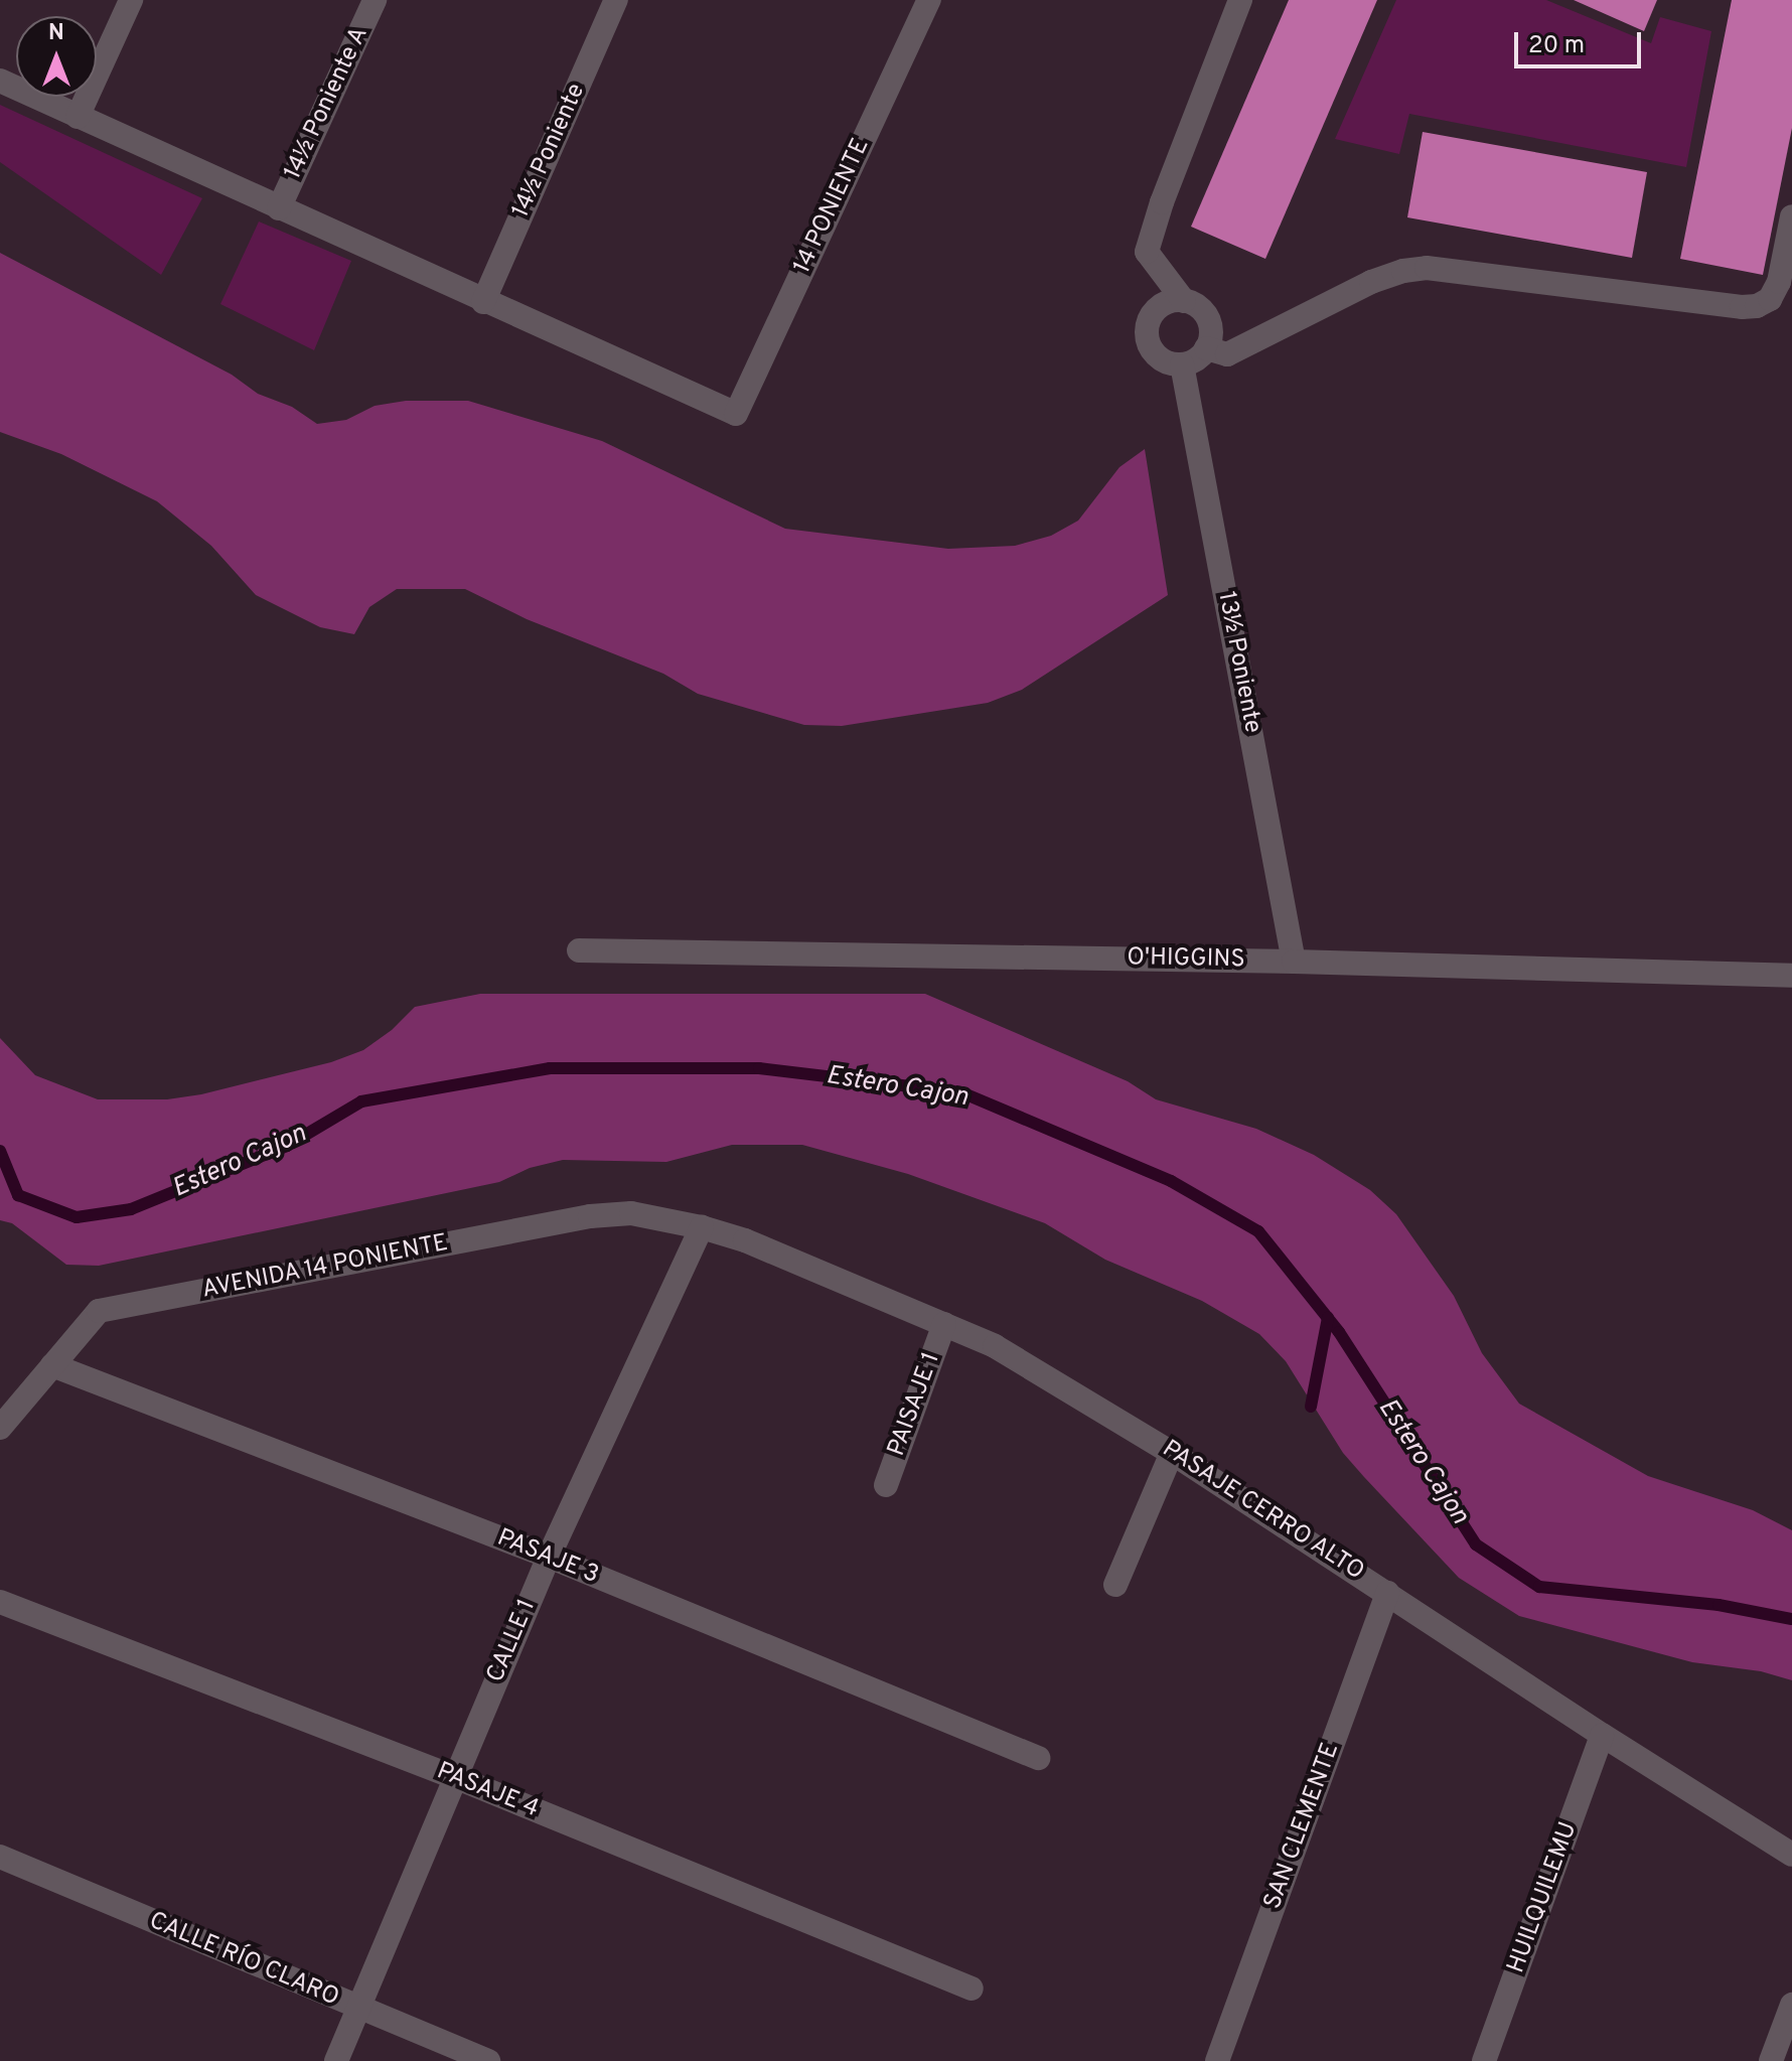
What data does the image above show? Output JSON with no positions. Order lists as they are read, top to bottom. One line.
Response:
{"streets":{"street":["14½ Poniente A","14½ Poniente","14 PONIENTE","13½ Poniente","O'HIGGINS","AVENIDA 14 PONIENTE","PAISAJE 1","PASAJE CERRO ALTO","PASAJE 3","CALLE 1","PASAJE 4","SAN CLEMENTE","HUILQUILEMU","CALLE RÍO CLARO"]},"crossings":[["14½ Poniente","14 PONIENTE"],["13½ Poniente","O'HIGGINS"],["AVENIDA 14 PONIENTE","PASAJE CERRO ALTO"],["AVENIDA 14 PONIENTE","PASAJE 3"],["AVENIDA 14 PONIENTE","CALLE 1"],["PAISAJE 1","PASAJE CERRO ALTO"],["PASAJE CERRO ALTO","CALLE 1"],["PASAJE CERRO ALTO","SAN CLEMENTE"],["PASAJE CERRO ALTO","HUILQUILEMU"],["PASAJE 3","CALLE 1"],["CALLE 1","PASAJE 4"],["CALLE 1","CALLE RÍO CLARO"]],"water":["Estero Cajon"],"scale_bar":"20 m","north":"top"}
